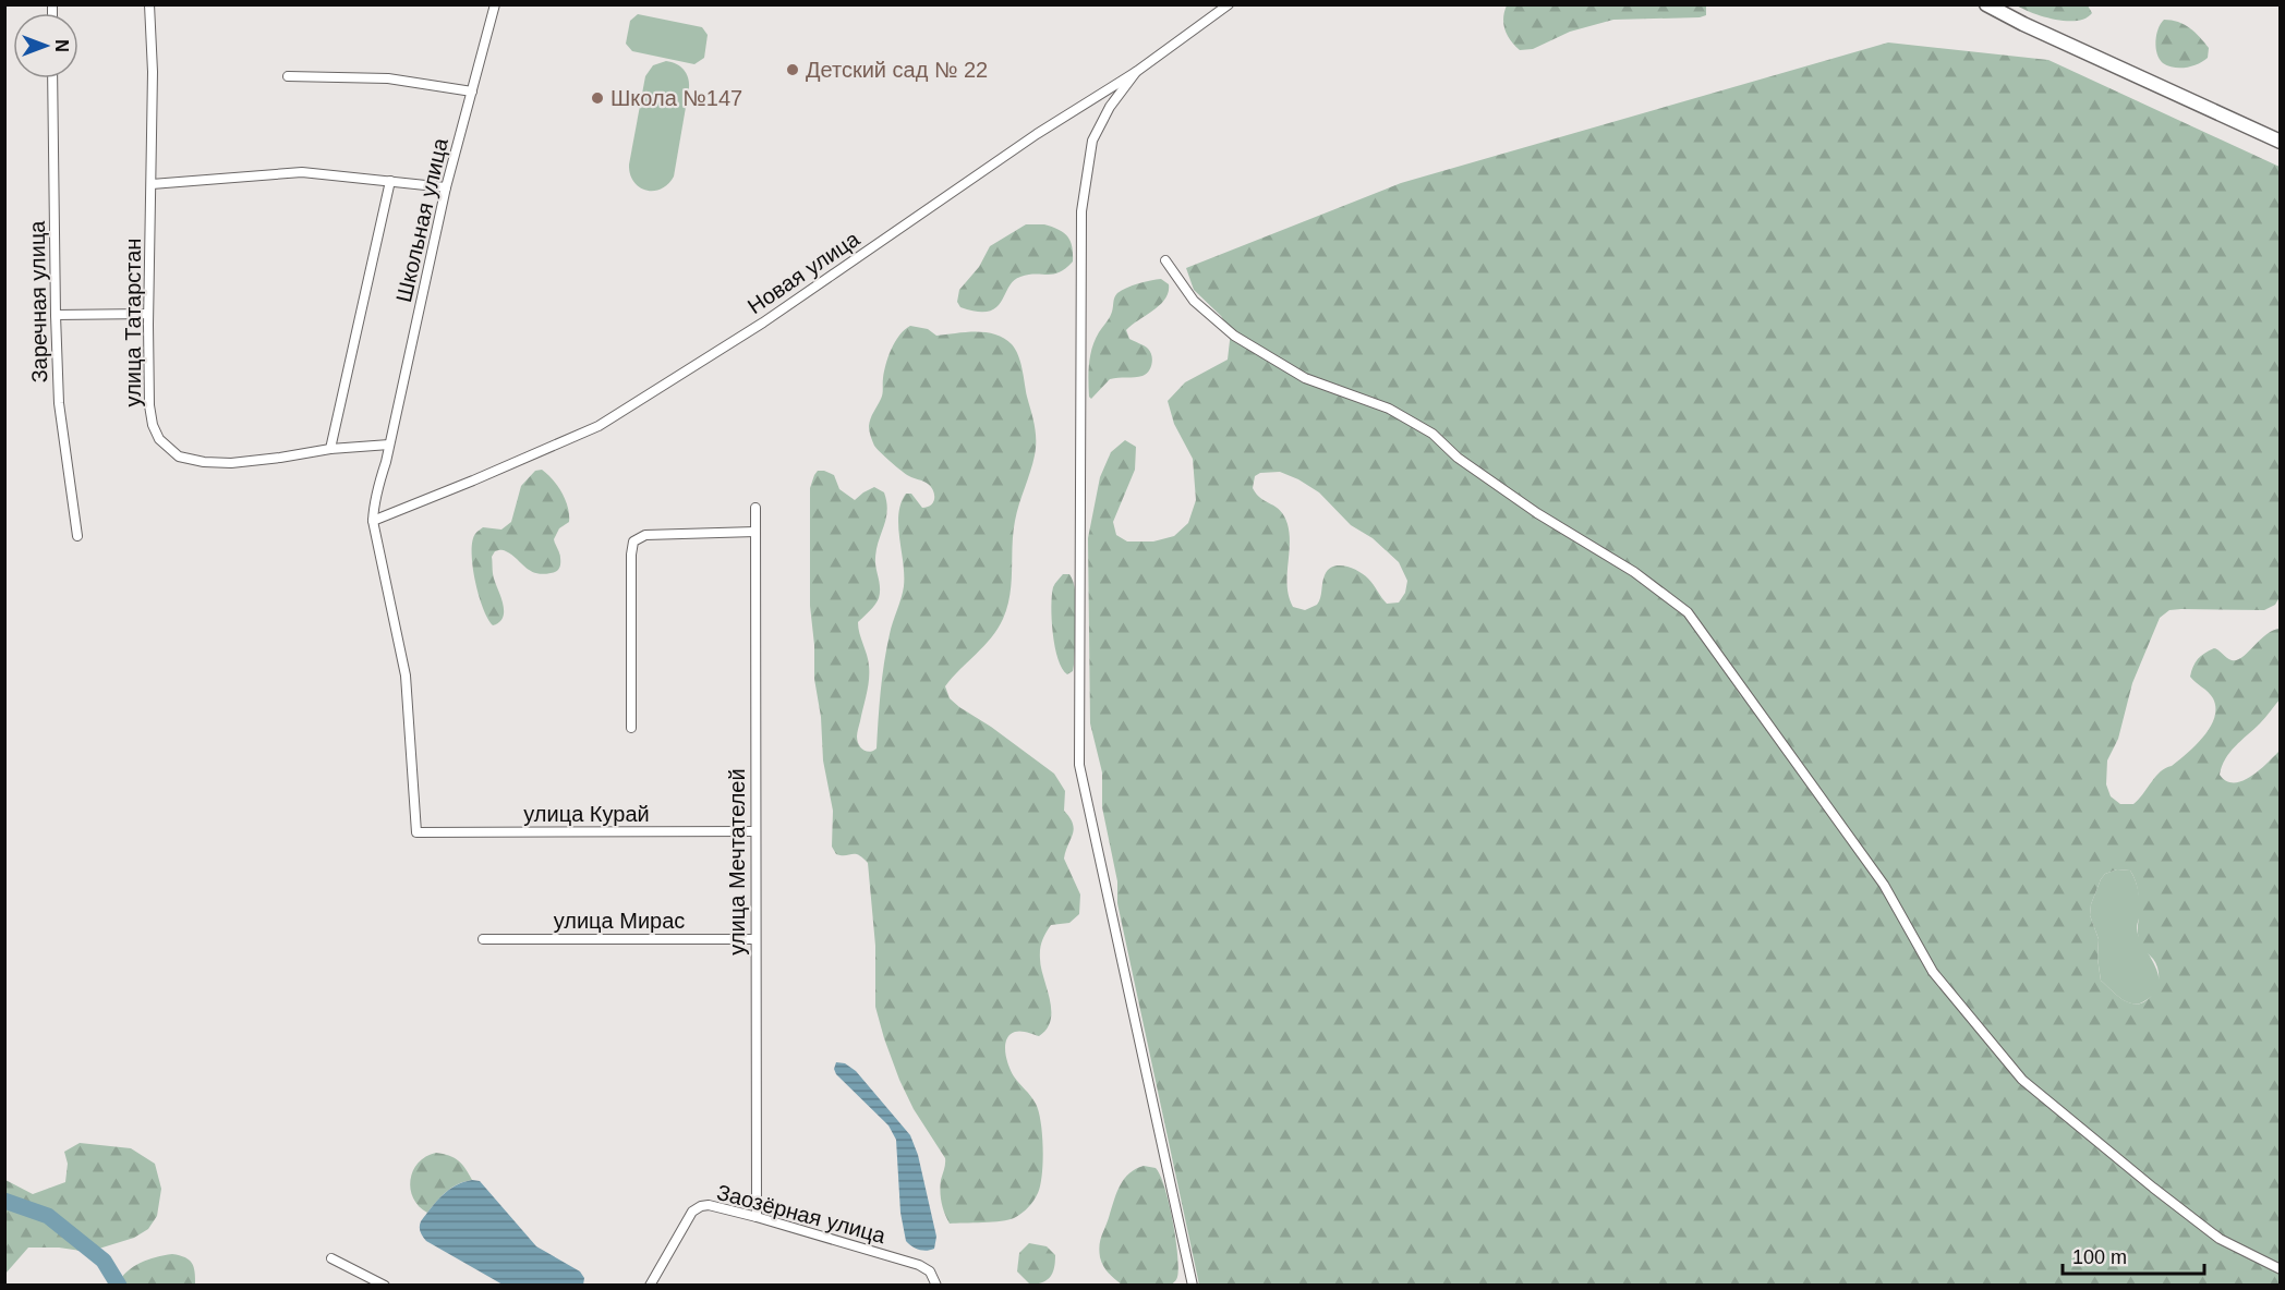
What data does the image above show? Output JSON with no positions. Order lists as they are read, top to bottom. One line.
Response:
{"streets":{"street":["Школьная улица","Новая улица","Заречная улица","улица Татарстан","улица Курай","улица Мечтателей","улица Мирас","Заозёрная улица"]},"crossings":[["Школьная улица","Новая улица"],["Школьная улица","улица Татарстан"],["Школьная улица","улица Курай"],["улица Курай","улица Мечтателей"],["улица Мечтателей","улица Мирас"],["улица Мечтателей","Заозёрная улица"]],"places":["Детский сад № 22","Школа №147"],"scale_bar":"100 m","north":"right"}
